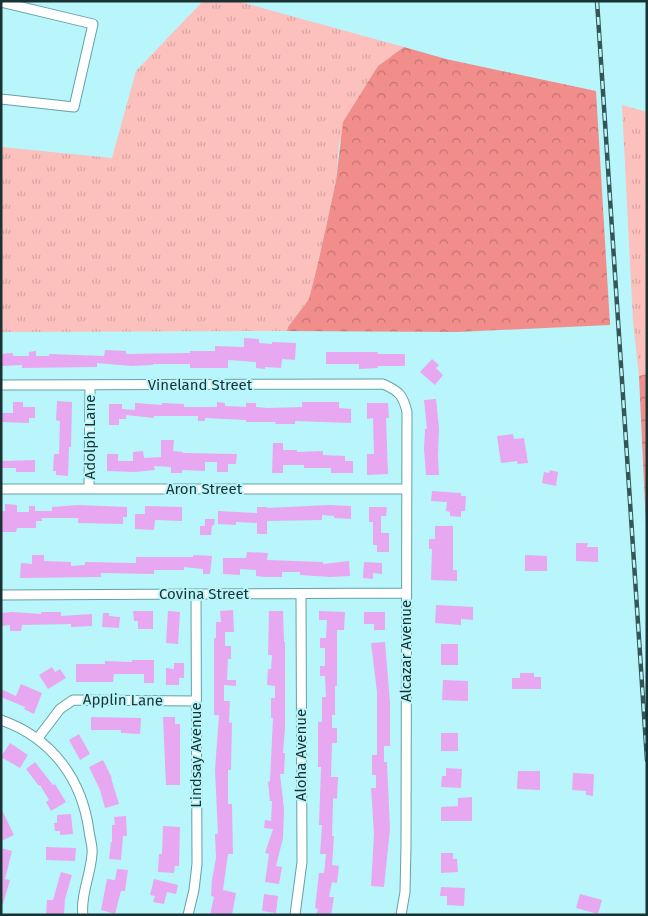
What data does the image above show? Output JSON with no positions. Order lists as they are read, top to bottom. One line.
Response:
{"streets":{"street":["Vineland Street","Adolph Lane","Aron Street","Covina Street","Alcazar Avenue","Applin Lane","Lindsay Avenue","Aloha Avenue"]},"crossings":[["Vineland Street","Adolph Lane"],["Vineland Street","Alcazar Avenue"],["Adolph Lane","Aron Street"],["Aron Street","Alcazar Avenue"],["Covina Street","Alcazar Avenue"],["Covina Street","Lindsay Avenue"],["Covina Street","Aloha Avenue"],["Applin Lane","Lindsay Avenue"]]}
